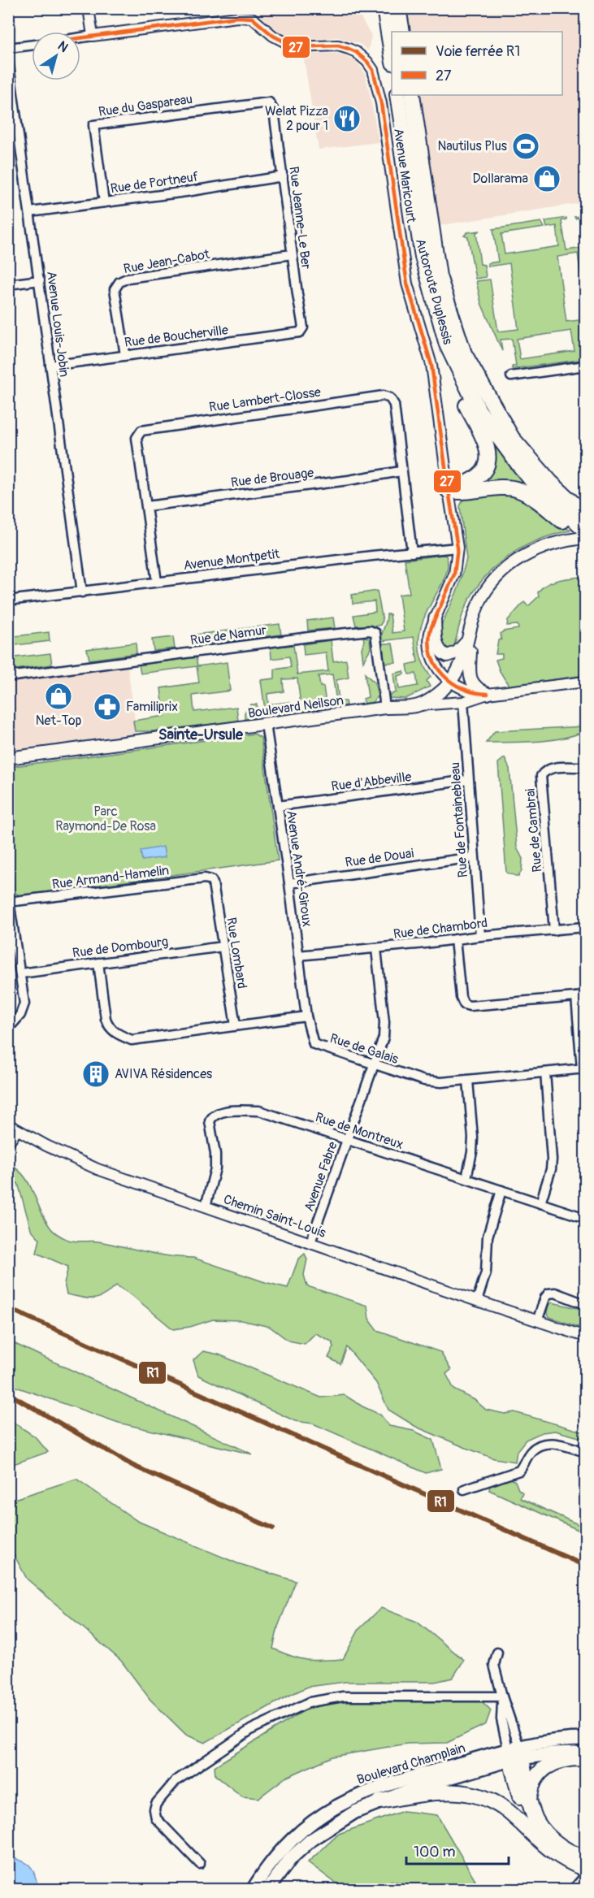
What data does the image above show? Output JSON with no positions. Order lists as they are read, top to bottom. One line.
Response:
{"streets":{"highway":["Autoroute Duplessis"],"main road":["Boulevard Neilson","Boulevard Champlain"],"street":["Rue du Gaspareau","Avenue Maricourt","Rue de Portneuf","Rue Jeanne-Le Ber","Rue Jean-Cabot","Avenue Louis-Jobin","Rue de Boucherville","Rue Lambert-Closse","Rue de Brouage","Avenue Montpetit","Rue de Namur","Rue d'Abbeville","Rue de Fontainebleau","Rue de Cambrai","Rue de Douai","Avenue André-Giroux","Rue Armand-Hamelin","Rue de Chambord","Rue de Dombourg","Rue Lombard","Rue de Galais","Rue de Montreux","Avenue Fabre","Chemin Saint-Louis"]},"crossings":[["Rue du Gaspareau","Rue de Portneuf"],["Rue du Gaspareau","Rue Jeanne-Le Ber"],["Avenue Maricourt","Avenue Montpetit"],["Avenue Maricourt","Boulevard Neilson"],["Rue de Portneuf","Rue Jeanne-Le Ber"],["Rue de Portneuf","Avenue Louis-Jobin"],["Rue Jeanne-Le Ber","Rue Jean-Cabot"],["Rue Jeanne-Le Ber","Rue de Boucherville"],["Rue Jean-Cabot","Rue de Boucherville"],["Avenue Louis-Jobin","Rue de Boucherville"],["Avenue Louis-Jobin","Avenue Montpetit"],["Rue Lambert-Closse","Rue de Brouage"],["Rue Lambert-Closse","Avenue Montpetit"],["Rue de Namur","Boulevard Neilson"],["Boulevard Neilson","Rue de Fontainebleau"],["Boulevard Neilson","Avenue André-Giroux"],["Rue d'Abbeville","Rue de Fontainebleau"],["Rue d'Abbeville","Avenue André-Giroux"],["Rue de Fontainebleau","Rue de Douai"],["Rue de Fontainebleau","Rue de Chambord"],["Rue de Cambrai","Rue de Chambord"],["Rue de Douai","Avenue André-Giroux"],["Avenue André-Giroux","Rue de Chambord"],["Avenue André-Giroux","Rue de Galais"],["Rue Armand-Hamelin","Rue Lombard"],["Rue de Chambord","Avenue Fabre"],["Rue de Dombourg","Rue Lombard"],["Rue de Galais","Avenue Fabre"],["Rue de Montreux","Avenue Fabre"],["Rue de Montreux","Chemin Saint-Louis"],["Avenue Fabre","Chemin Saint-Louis"]],"districts":["Sainte-Ursule"],"parks":["Parc Raymond-De Rosa"],"places":{"restaurant":["Welat Pizza 2 pour 1"],"sports":["Nautilus Plus"],"shop":["Dollarama","Net-Top"],"pharmacy":["Familiprix"],"building":["AVIVA Résidences"]},"lines":["transit line 27","rail line R1"],"legend":["Voie ferrée R1","27"],"scale_bar":"100 m","north":"top right"}
